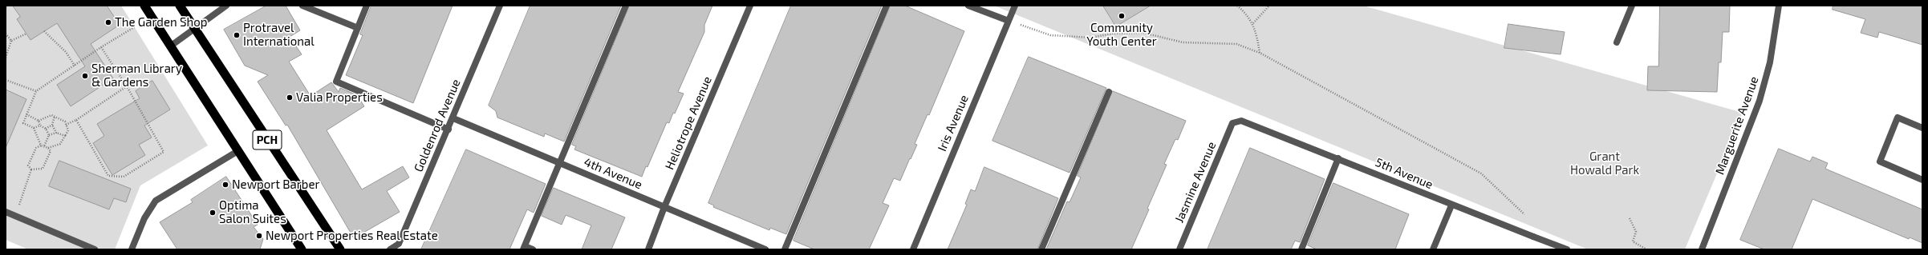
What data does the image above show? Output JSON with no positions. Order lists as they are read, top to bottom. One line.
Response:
{"streets":{"highway":["PCH"],"street":["Heliotrope Avenue","Iris Avenue","Goldenrod Avenue","Marguerite Avenue","4th Avenue","5th Avenue","Jasmine Avenue"]},"crossings":[["Heliotrope Avenue","4th Avenue"],["Goldenrod Avenue","4th Avenue"],["5th Avenue","Jasmine Avenue"]],"parks":["Grant Howald Park"],"places":["Community Youth Center","The Garden Shop","Protravel International","Sherman Library & Gardens","Valia Properties","Newport Barber","Optima Salon Suites","Newport Properties Real Estate"]}
